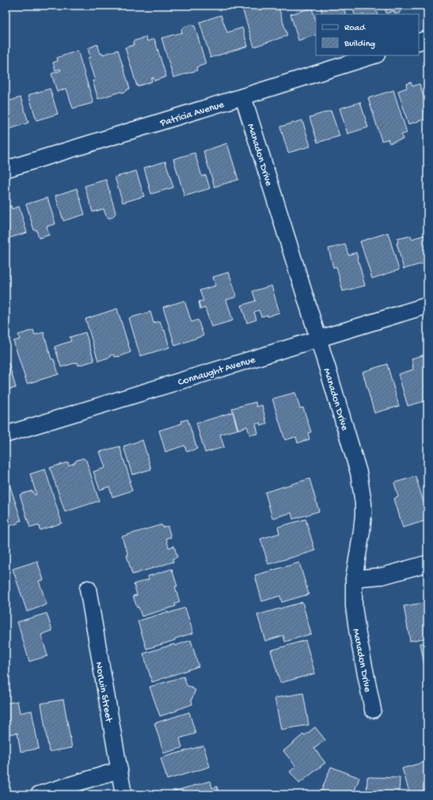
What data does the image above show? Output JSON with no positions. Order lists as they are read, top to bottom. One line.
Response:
{"streets":{"street":["Patricia Avenue","Manadon Drive","Connaught Avenue","Norwin Street"]},"crossings":[["Patricia Avenue","Manadon Drive"],["Manadon Drive","Connaught Avenue"]],"legend":["Road","Building"]}
